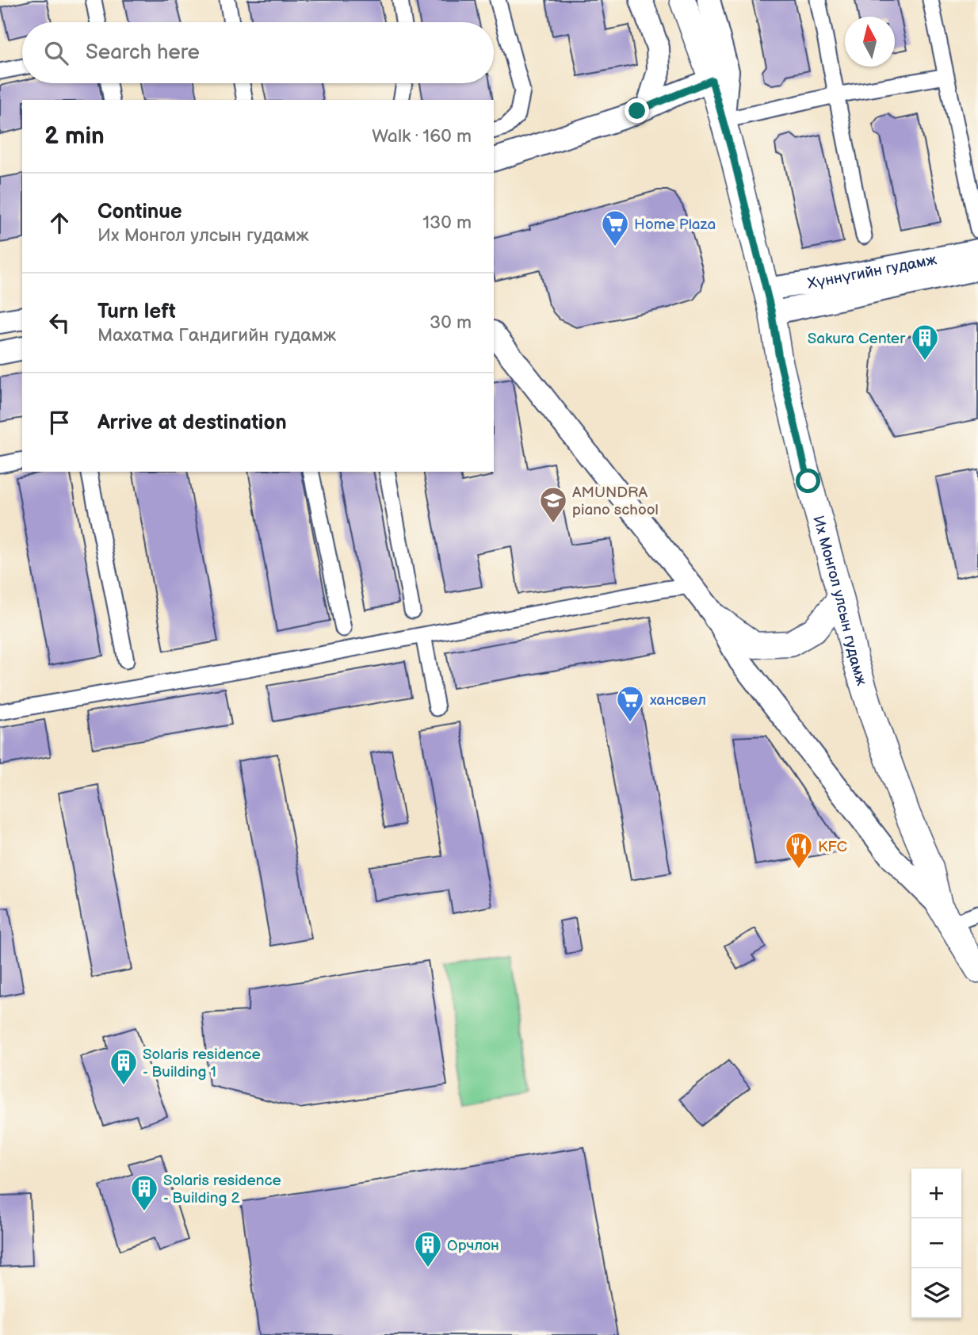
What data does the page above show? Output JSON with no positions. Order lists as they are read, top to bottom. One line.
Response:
{"streets":{"main road":["Хүннүгийн гудамж","Их Монгол улсын гудамж"]},"crossings":[["Хүннүгийн гудамж","Их Монгол улсын гудамж"]],"places":{"supermarket":["Home Plaza","хансвел"],"building":["Sakura Center","Solaris residence - Building 1","Solaris residence - Building 2","Орчлон"],"school or university":["AMUNDRA piano school"],"restaurant":["KFC"]},"north":"top","page":{"search":"Search here","heading":["2 min","Walk · 160 m"],"list":[["Continue","Их Монгол улсын гудамж","130 m"],["Turn left","Махатма Гандигийн гудамж","30 m"],"Arrive at destination"],"map_buttons":["+","−"]}}
